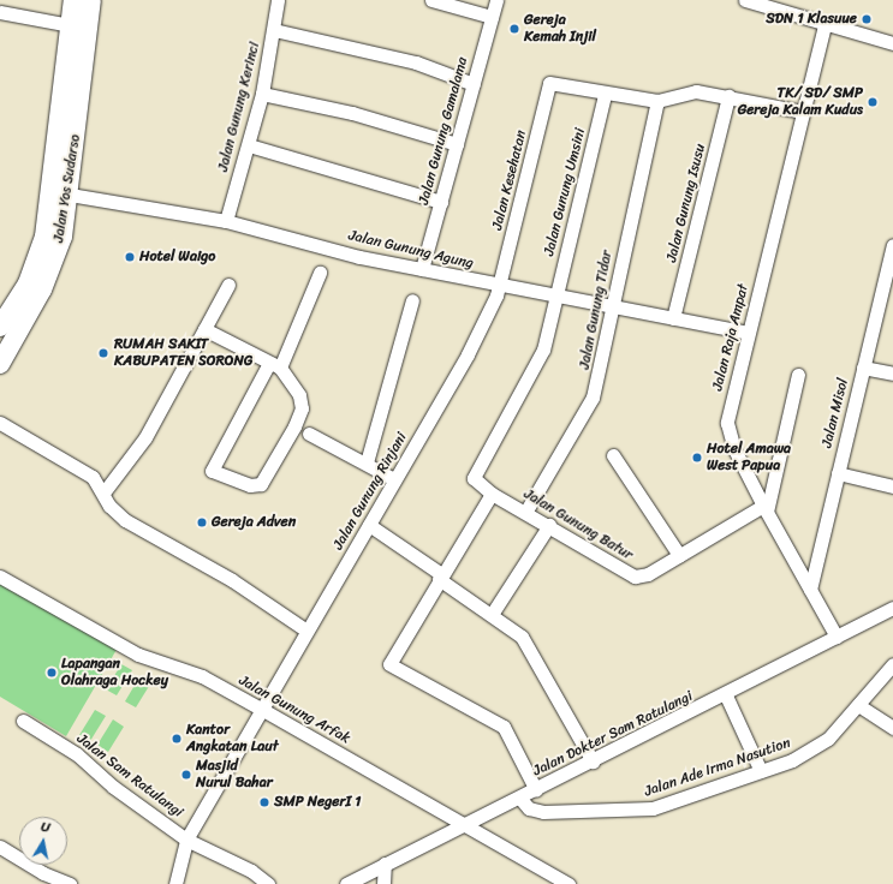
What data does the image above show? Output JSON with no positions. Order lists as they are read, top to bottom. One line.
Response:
{"streets":{"highway":["Jalan Yos Sudarso"],"street":["Jalan Gunung Kerinci","Jalan Gunung Gamalama","Jalan Kesehatan","Jalan Gunung Umsini","Jalan Gunung Isusu","Jalan Gunung Agung","Jalan Gunung Tidar","Jalan Raja Ampat","Jalan Misol","Jalan Gunung Rinjani","Jalan Gunung Batur","Jalan Gunung Arfak","Jalan Dokter Sam Ratulangi","Jalan Ade Irma Nasution","Jalan Sam Ratulangi"]},"crossings":[["Jalan Gunung Kerinci","Jalan Gunung Agung"],["Jalan Gunung Gamalama","Jalan Gunung Agung"],["Jalan Kesehatan","Jalan Gunung Umsini"],["Jalan Kesehatan","Jalan Gunung Agung"],["Jalan Kesehatan","Jalan Gunung Rinjani"],["Jalan Yos Sudarso","Jalan Gunung Agung"],["Jalan Gunung Umsini","Jalan Gunung Agung"],["Jalan Gunung Umsini","Jalan Gunung Batur"],["Jalan Gunung Isusu","Jalan Gunung Agung"],["Jalan Gunung Agung","Jalan Gunung Tidar"],["Jalan Gunung Agung","Jalan Raja Ampat"],["Jalan Gunung Agung","Jalan Gunung Rinjani"],["Jalan Gunung Tidar","Jalan Gunung Batur"],["Jalan Raja Ampat","Jalan Misol"],["Jalan Raja Ampat","Jalan Gunung Batur"],["Jalan Raja Ampat","Jalan Dokter Sam Ratulangi"],["Jalan Gunung Rinjani","Jalan Gunung Arfak"],["Jalan Gunung Rinjani","Jalan Sam Ratulangi"],["Jalan Gunung Arfak","Jalan Dokter Sam Ratulangi"],["Jalan Dokter Sam Ratulangi","Jalan Ade Irma Nasution"]],"places":["SDN 1 Klasuue","Gereja Kemah Injil","TK/ SD/ SMP Gereja Kalam Kudus","Hotel Waigo","RUMAH SAKIT KABUPATEN SORONG","Hotel Amawa West Papua","Gereja Adven","Lapangan Olahraga Hockey","Kantor Angkatan Laut","Masjid Nurul Bahar","SMP NegerI 1"],"north":"top"}
